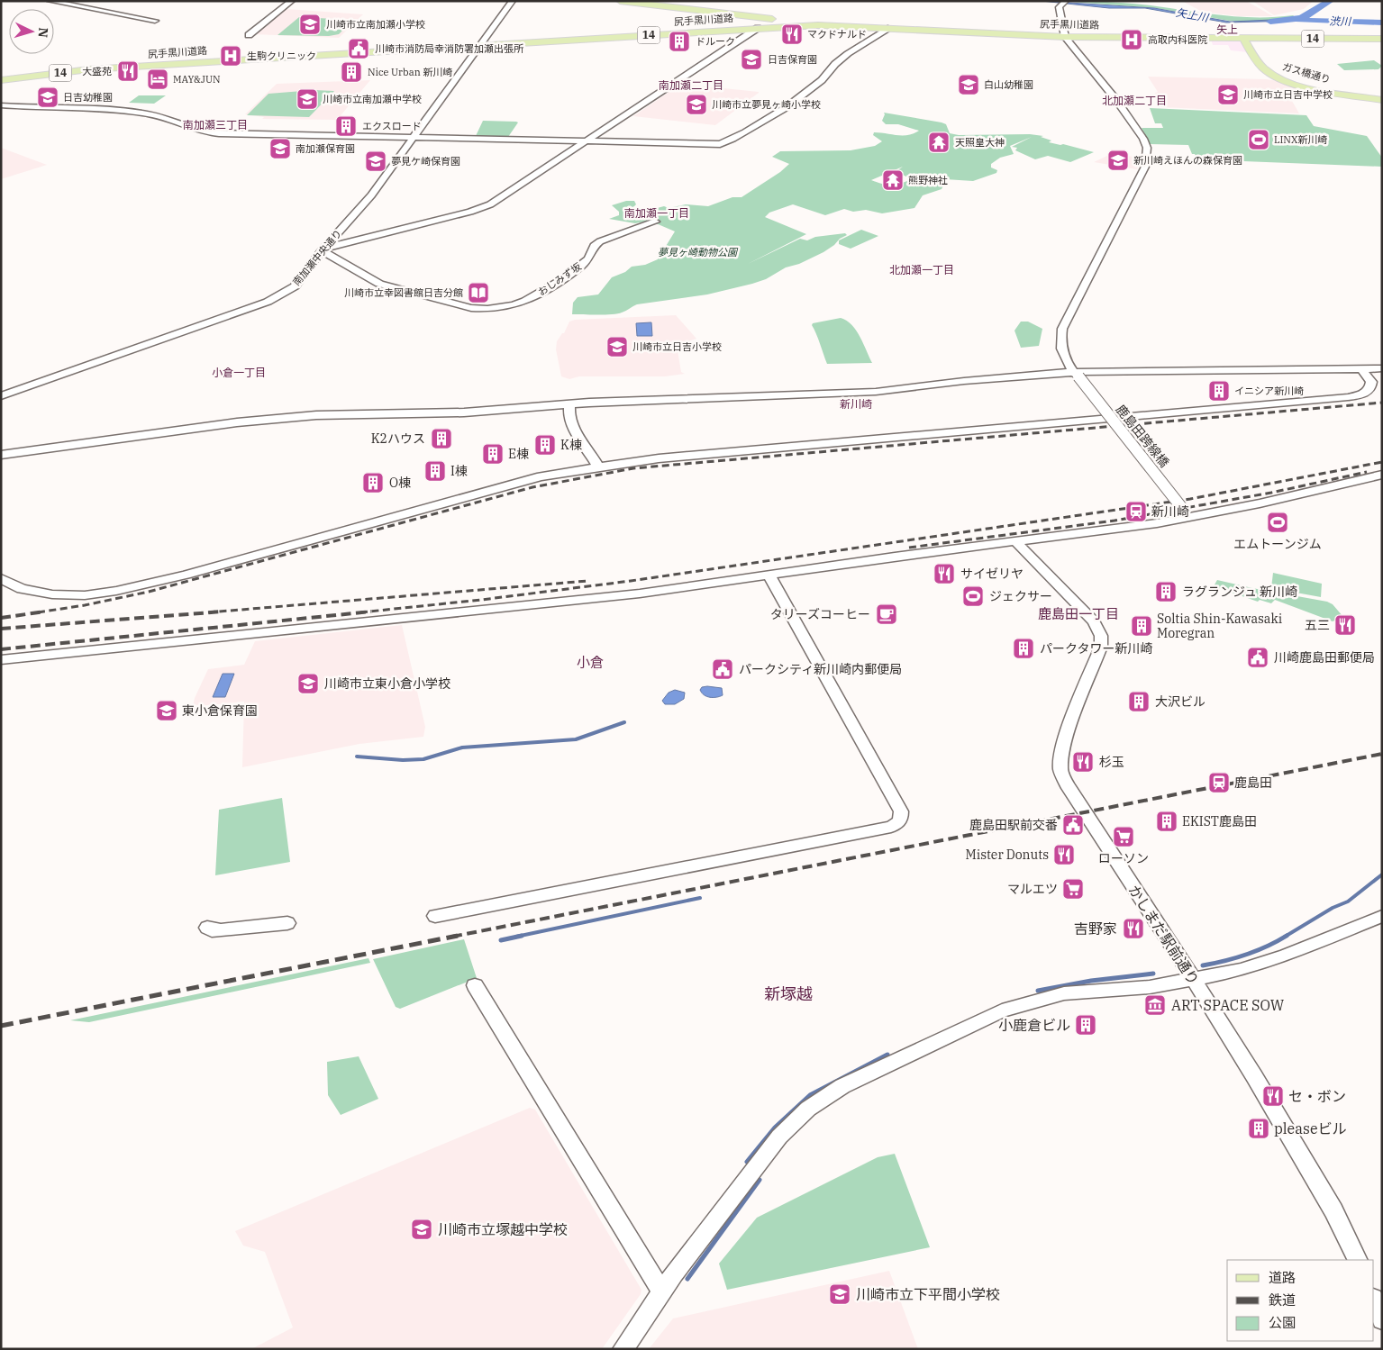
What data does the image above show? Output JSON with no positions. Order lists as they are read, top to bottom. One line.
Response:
{"streets":{"main road":["尻手黒川道路","14","ガス橋通り"],"street":["南加瀬中央通り","おしみず坂","鹿島田跨線橋","かしまだ駅前通り"]},"crossings":[["尻手黒川道路","ガス橋通り"],["尻手黒川道路","南加瀬中央通り"],["尻手黒川道路","鹿島田跨線橋"],["南加瀬中央通り","おしみず坂"]],"districts":["矢上","南加瀬二丁目","北加瀬二丁目","南加瀬三丁目","南加瀬一丁目","北加瀬一丁目","小倉一丁目","新川崎","鹿島田一丁目","小倉","新塚越"],"water":["矢上川","渋川"],"parks":["夢見ヶ崎動物公園"],"places":{"school or university":["川崎市立南加瀬小学校","日吉保育園","白山幼稚園","川崎市立日吉中学校","日吉幼稚園","川崎市立南加瀬中学校","川崎市立夢見ヶ崎小学校","南加瀬保育園","新川崎えほんの森保育園","夢見ケ崎保育園","川崎市立日吉小学校","川崎市立東小倉小学校","東小倉保育園","川崎市立塚越中学校","川崎市立下平間小学校"],"restaurant":["マクドナルド","大盛苑","サイゼリヤ","五三","杉玉","Mister Donuts","吉野家","セ・ボン"],"hospital":["高取内科医院","生駒クリニック"],"building":["ドルーク","Nice Urban 新川崎","エクスロード","イニシア新川崎","K2ハウス","K棟","E棟","I棟","O棟","ラグランジュ 新川崎","Soltia Shin-Kawasaki Moregran","パークタワー新川崎","大沢ビル","EKIST鹿島田","小鹿倉ビル","pleaseビル"],"public building":["川崎市消防局幸消防署加瀬出張所","川崎鹿島田郵便局","パークシティ新川崎内郵便局","鹿島田駅前交番"],"hotel":["MAY&JUN"],"sports":["LINX新川崎","エムトーンジム","ジェクサー"],"temple":["天照皇大神","熊野神社"],"library":["川崎市立幸図書館日吉分館"],"station":["新川崎","鹿島田"],"cafe":["タリーズコーヒー"],"supermarket":["ローソン","マルエツ"],"museum":["ART SPACE SOW"]},"legend":["道路","鉄道","公園"],"north":"right"}
